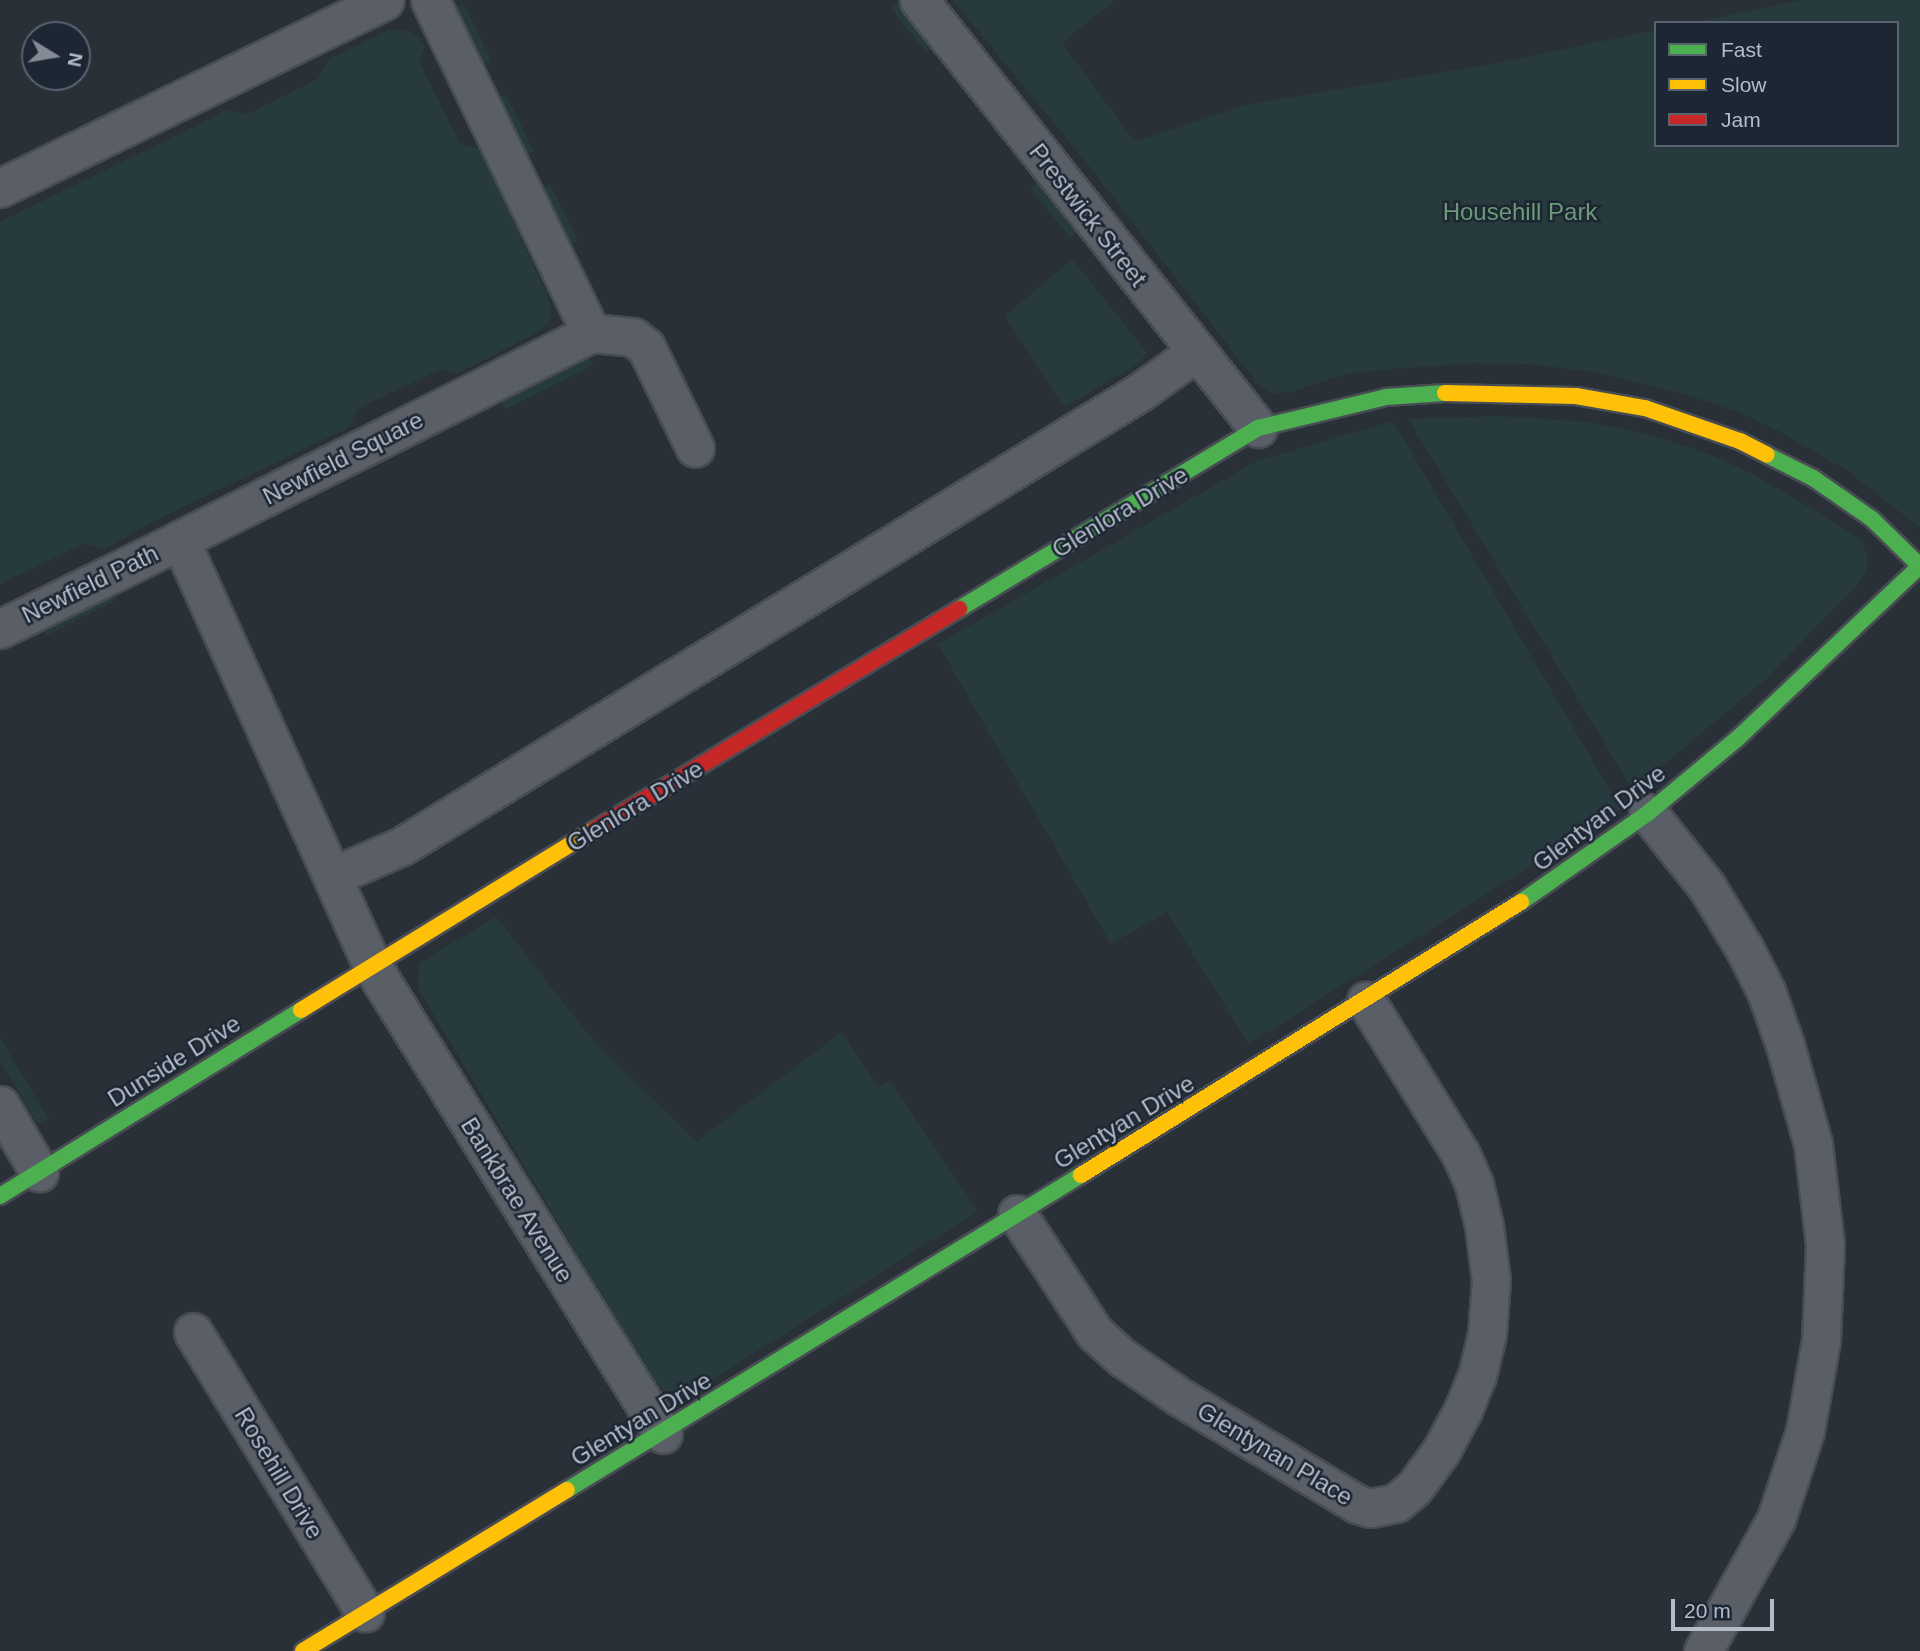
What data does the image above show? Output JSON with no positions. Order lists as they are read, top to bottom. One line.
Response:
{"streets":{"street":["Prestwick Street","Newfield Square","Glenlora Drive","Newfield Path","Glentyan Drive","Dunside Drive","Bankbrae Avenue","Glentynan Place","Rosehill Drive"]},"crossings":[["Prestwick Street","Glenlora Drive"],["Newfield Square","Newfield Path"],["Glenlora Drive","Glentyan Drive"],["Glenlora Drive","Dunside Drive"],["Glenlora Drive","Bankbrae Avenue"],["Glentyan Drive","Bankbrae Avenue"],["Glentyan Drive","Glentynan Place"],["Glentyan Drive","Rosehill Drive"],["Dunside Drive","Bankbrae Avenue"]],"parks":["Househill Park"],"legend":["Fast","Slow","Jam"],"scale_bar":"20 m","north":"right"}
